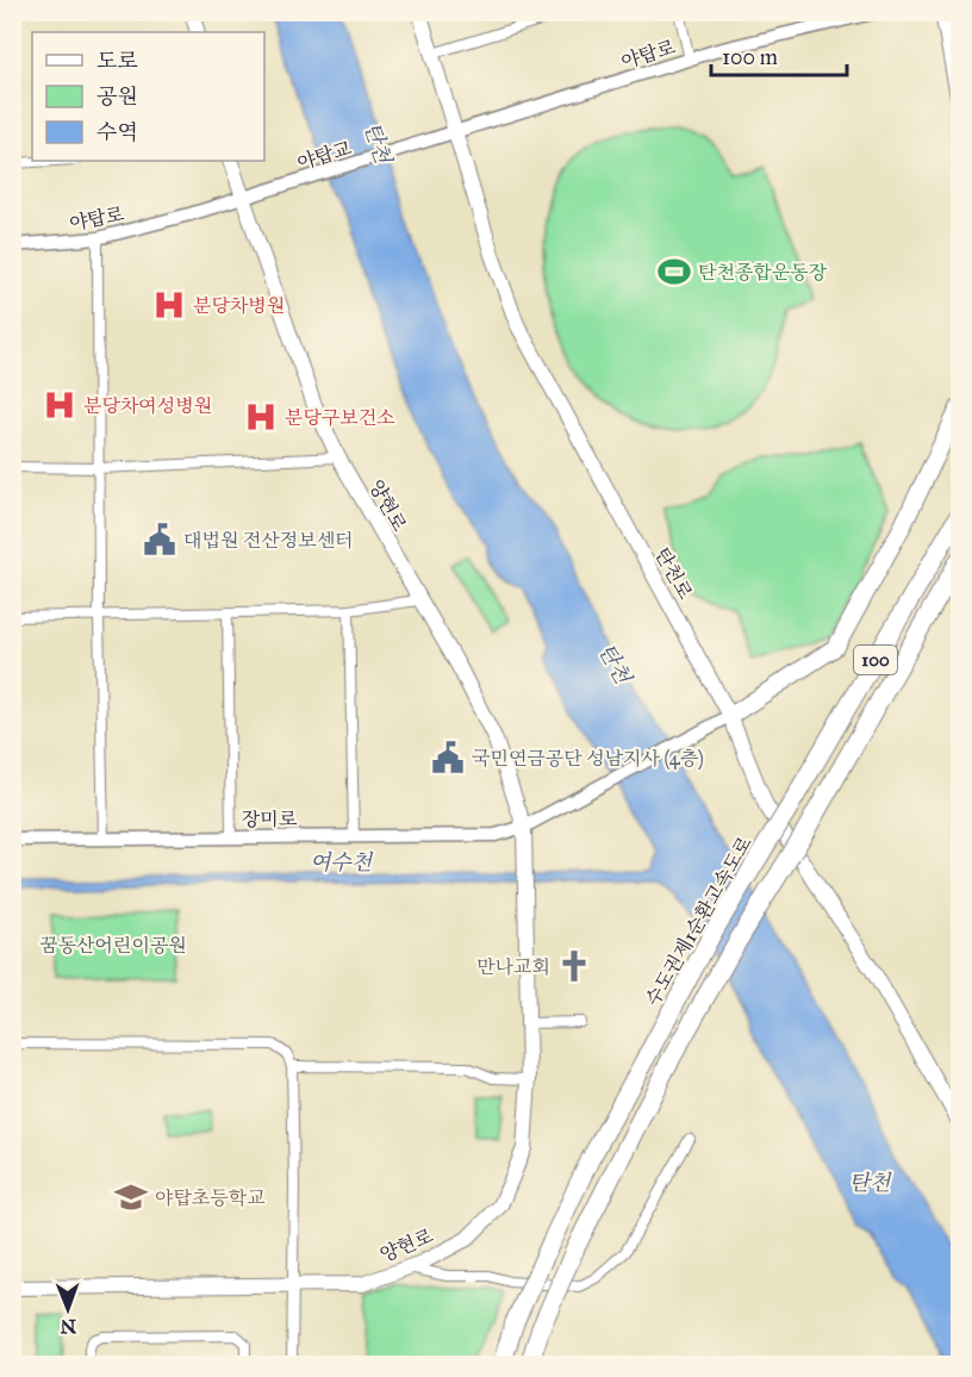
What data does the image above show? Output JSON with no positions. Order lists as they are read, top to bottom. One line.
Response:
{"streets":{"highway":["100","수도권제1순환고속도로"],"main road":["양현로","탄천로"],"street":["야탑로","야탑교","장미로"]},"crossings":[["야탑로","야탑교"],["야탑로","양현로"],["야탑로","탄천로"],["양현로","장미로"],["탄천로","장미로"]],"water":["탄천","여수천"],"parks":["꿈동산어린이공원"],"places":{"sports":["탄천종합운동장"],"hospital":["분당차병원","분당차여성병원","분당구보건소"],"public building":["대법원 전산정보센터","국민연금공단 성남지사 (4층)"],"church":["만나교회"],"school or university":["야탑초등학교"]},"legend":["도로","공원","수역"],"scale_bar":"100 m","north":"bottom"}
